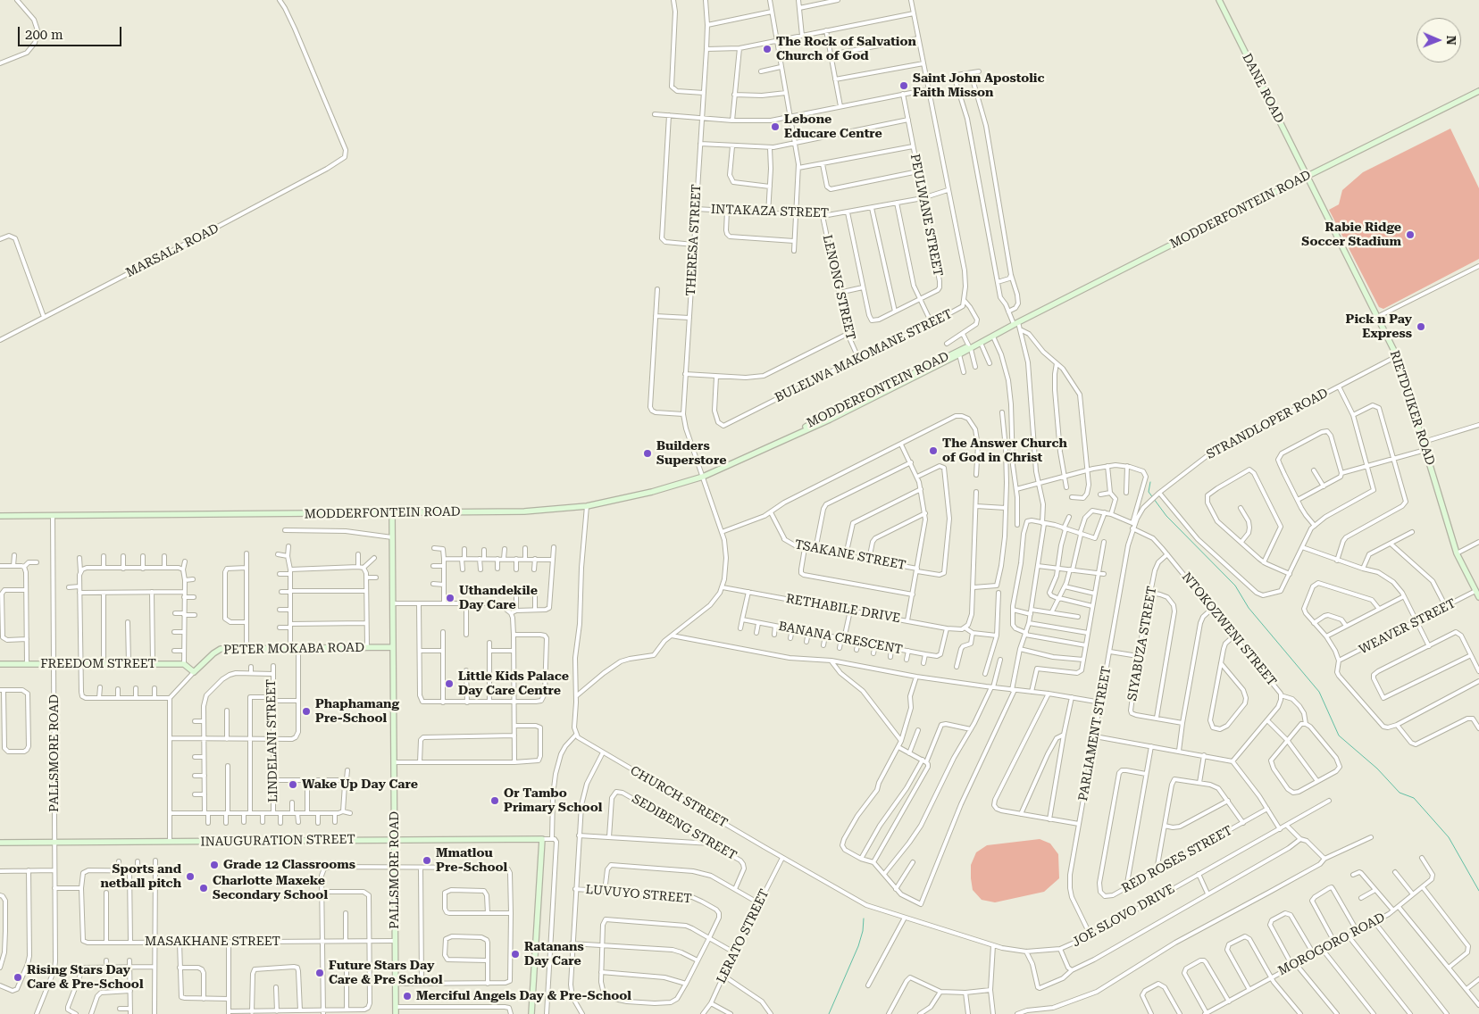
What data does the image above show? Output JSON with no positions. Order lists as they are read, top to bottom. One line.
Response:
{"streets":{"street":["DANE ROAD","MODDERFONTEIN ROAD","INTAKAZA STREET","PEULWANE STREET","THERESA STREET","MARSALA ROAD","LENONG STREET","BULELWA MAKOMANE STREET","RIETDUIKER ROAD","STRANDLOPER ROAD","TSAKANE STREET","RETHABILE DRIVE","WEAVER STREET","NTOKOZWENI STREET","BANANA CRESCENT","SIYABUZA STREET","PETER MOKABA ROAD","FREEDOM STREET","PARLIAMENT STREET","LINDELANI STREET","PALLSMORE ROAD","CHURCH STREET","SEDIBENG STREET","INAUGURATION STREET","RED ROSES STREET","LUVUYO STREET","JOE SLOVO DRIVE","LERATO STREET","MASAKHANE STREET","MOROGORO ROAD"]},"crossings":[["DANE ROAD","MODDERFONTEIN ROAD"],["DANE ROAD","RIETDUIKER ROAD"],["MODDERFONTEIN ROAD","THERESA STREET"],["MODDERFONTEIN ROAD","RIETDUIKER ROAD"],["MODDERFONTEIN ROAD","PALLSMORE ROAD"],["INTAKAZA STREET","PEULWANE STREET"],["INTAKAZA STREET","THERESA STREET"],["INTAKAZA STREET","LENONG STREET"],["INTAKAZA STREET","BULELWA MAKOMANE STREET"],["THERESA STREET","RETHABILE DRIVE"],["LENONG STREET","BULELWA MAKOMANE STREET"],["RIETDUIKER ROAD","STRANDLOPER ROAD"],["RIETDUIKER ROAD","WEAVER STREET"],["STRANDLOPER ROAD","NTOKOZWENI STREET"],["STRANDLOPER ROAD","PARLIAMENT STREET"],["NTOKOZWENI STREET","SIYABUZA STREET"],["NTOKOZWENI STREET","PARLIAMENT STREET"],["PETER MOKABA ROAD","PALLSMORE ROAD"],["FREEDOM STREET","PALLSMORE ROAD"],["PARLIAMENT STREET","JOE SLOVO DRIVE"],["PALLSMORE ROAD","INAUGURATION STREET"],["PALLSMORE ROAD","MASAKHANE STREET"],["CHURCH STREET","JOE SLOVO DRIVE"],["CHURCH STREET","LERATO STREET"],["JOE SLOVO DRIVE","LERATO STREET"]],"places":["The Rock of Salvation Church of God","Saint John Apostolic Faith Misson","Lebone Educare Centre","Rabie Ridge Soccer Stadium","Pick n Pay Express","The Answer Church of God in Christ","Builders Superstore","Uthandekile Day Care","Little Kids Palace Day Care Centre","Phaphamang Pre-School","Wake Up Day Care","Or Tambo Primary School","Mmatlou Pre-School","Grade 12 Classrooms","Sports and netball pitch","Charlotte Maxeke Secondary School","Ratanans Day Care","Future Stars Day Care & Pre School","Rising Stars Day Care & Pre-School","Merciful Angels Day & Pre-School"],"scale_bar":"200 m","north":"right"}
